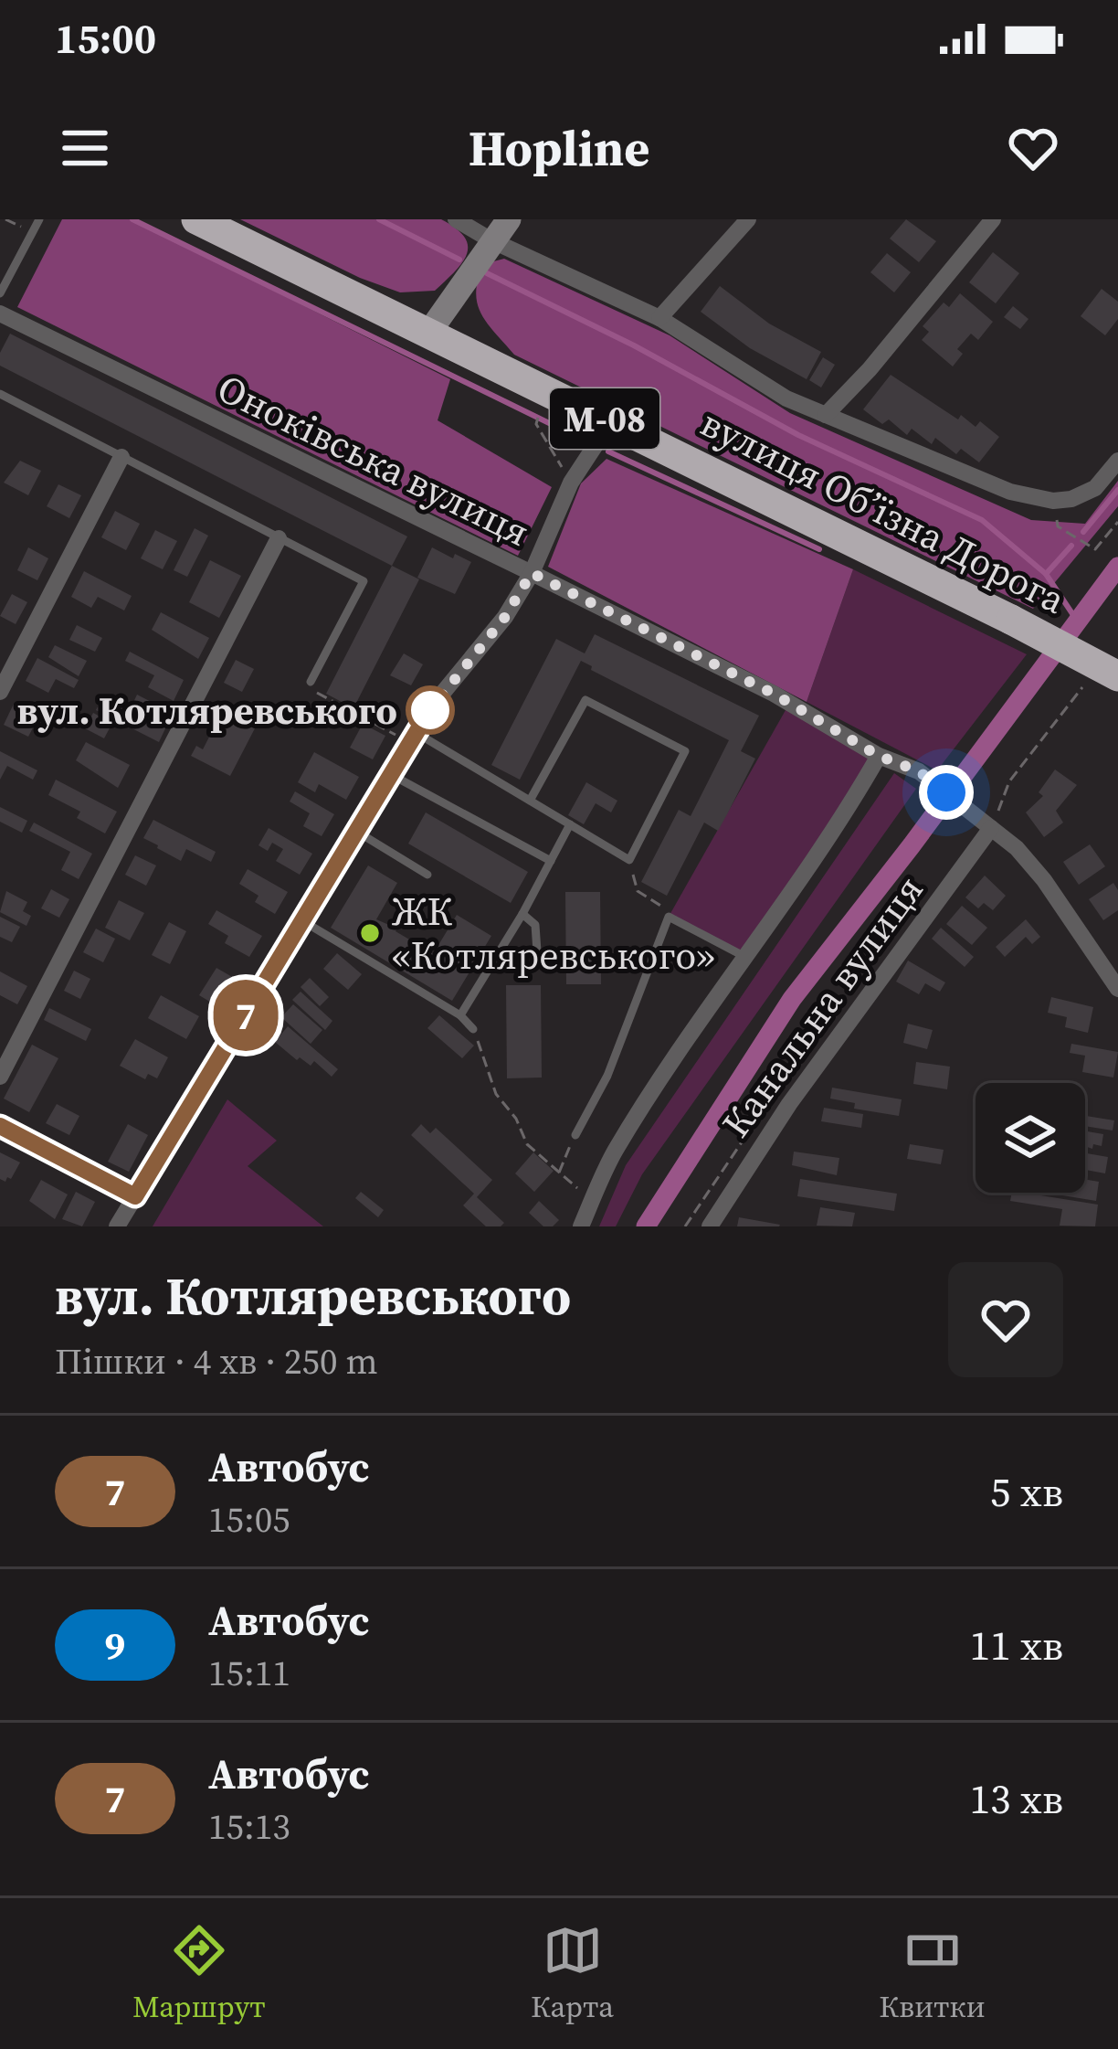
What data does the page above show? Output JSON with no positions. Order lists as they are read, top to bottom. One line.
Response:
{"streets":{"highway":["М-08","вулиця Обʼїзна Дорога"],"street":["Оноківська вулиця","Канальна вулиця"]},"crossings":[["Оноківська вулиця","Канальна вулиця"]],"places":["вул. Котляревського","ЖК «Котляревського»"],"lines":["bus line 7"],"page":{"status":"15:00","header":"Hopline","on_map":"7","heading":["вул. Котляревського","Пішки · 4 хв · 250 m"],"list":[{"mark":"7","name":"Автобус","note":"15:05","value":"5 хв"},{"mark":"9","name":"Автобус","note":"15:11","value":"11 хв"},{"mark":"7","name":"Автобус","note":"15:13","value":"13 хв"}],"tabs":["Маршрут","Карта","Квитки"]}}
